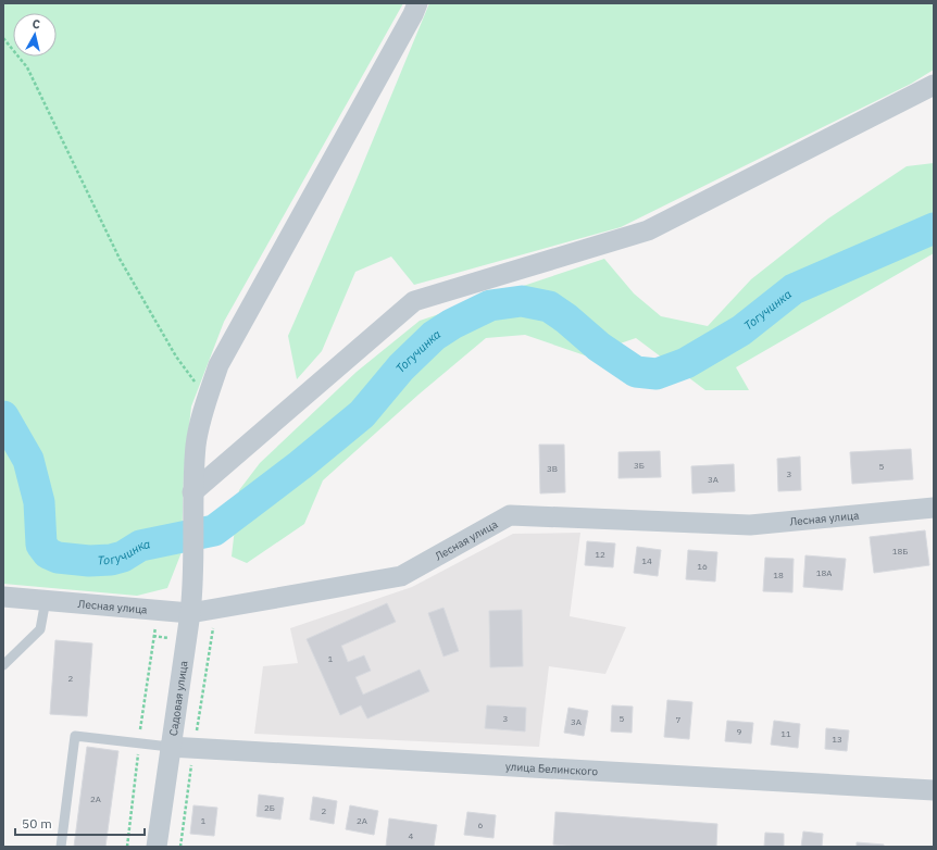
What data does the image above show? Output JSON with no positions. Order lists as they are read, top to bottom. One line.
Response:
{"streets":{"street":["Лесная улица","Садовая улица","улица Белинского"]},"crossings":[["Лесная улица","Садовая улица"],["Садовая улица","улица Белинского"]],"water":["Тогучинка"],"house_numbers":["3Б","5","3В","3","3А","18Б","12","14","16","18А","18","1","2","3","5","7","3А","9","11","13","2А","2Б","2","1","2А","6","4"],"scale_bar":"50 m","north":"top"}
